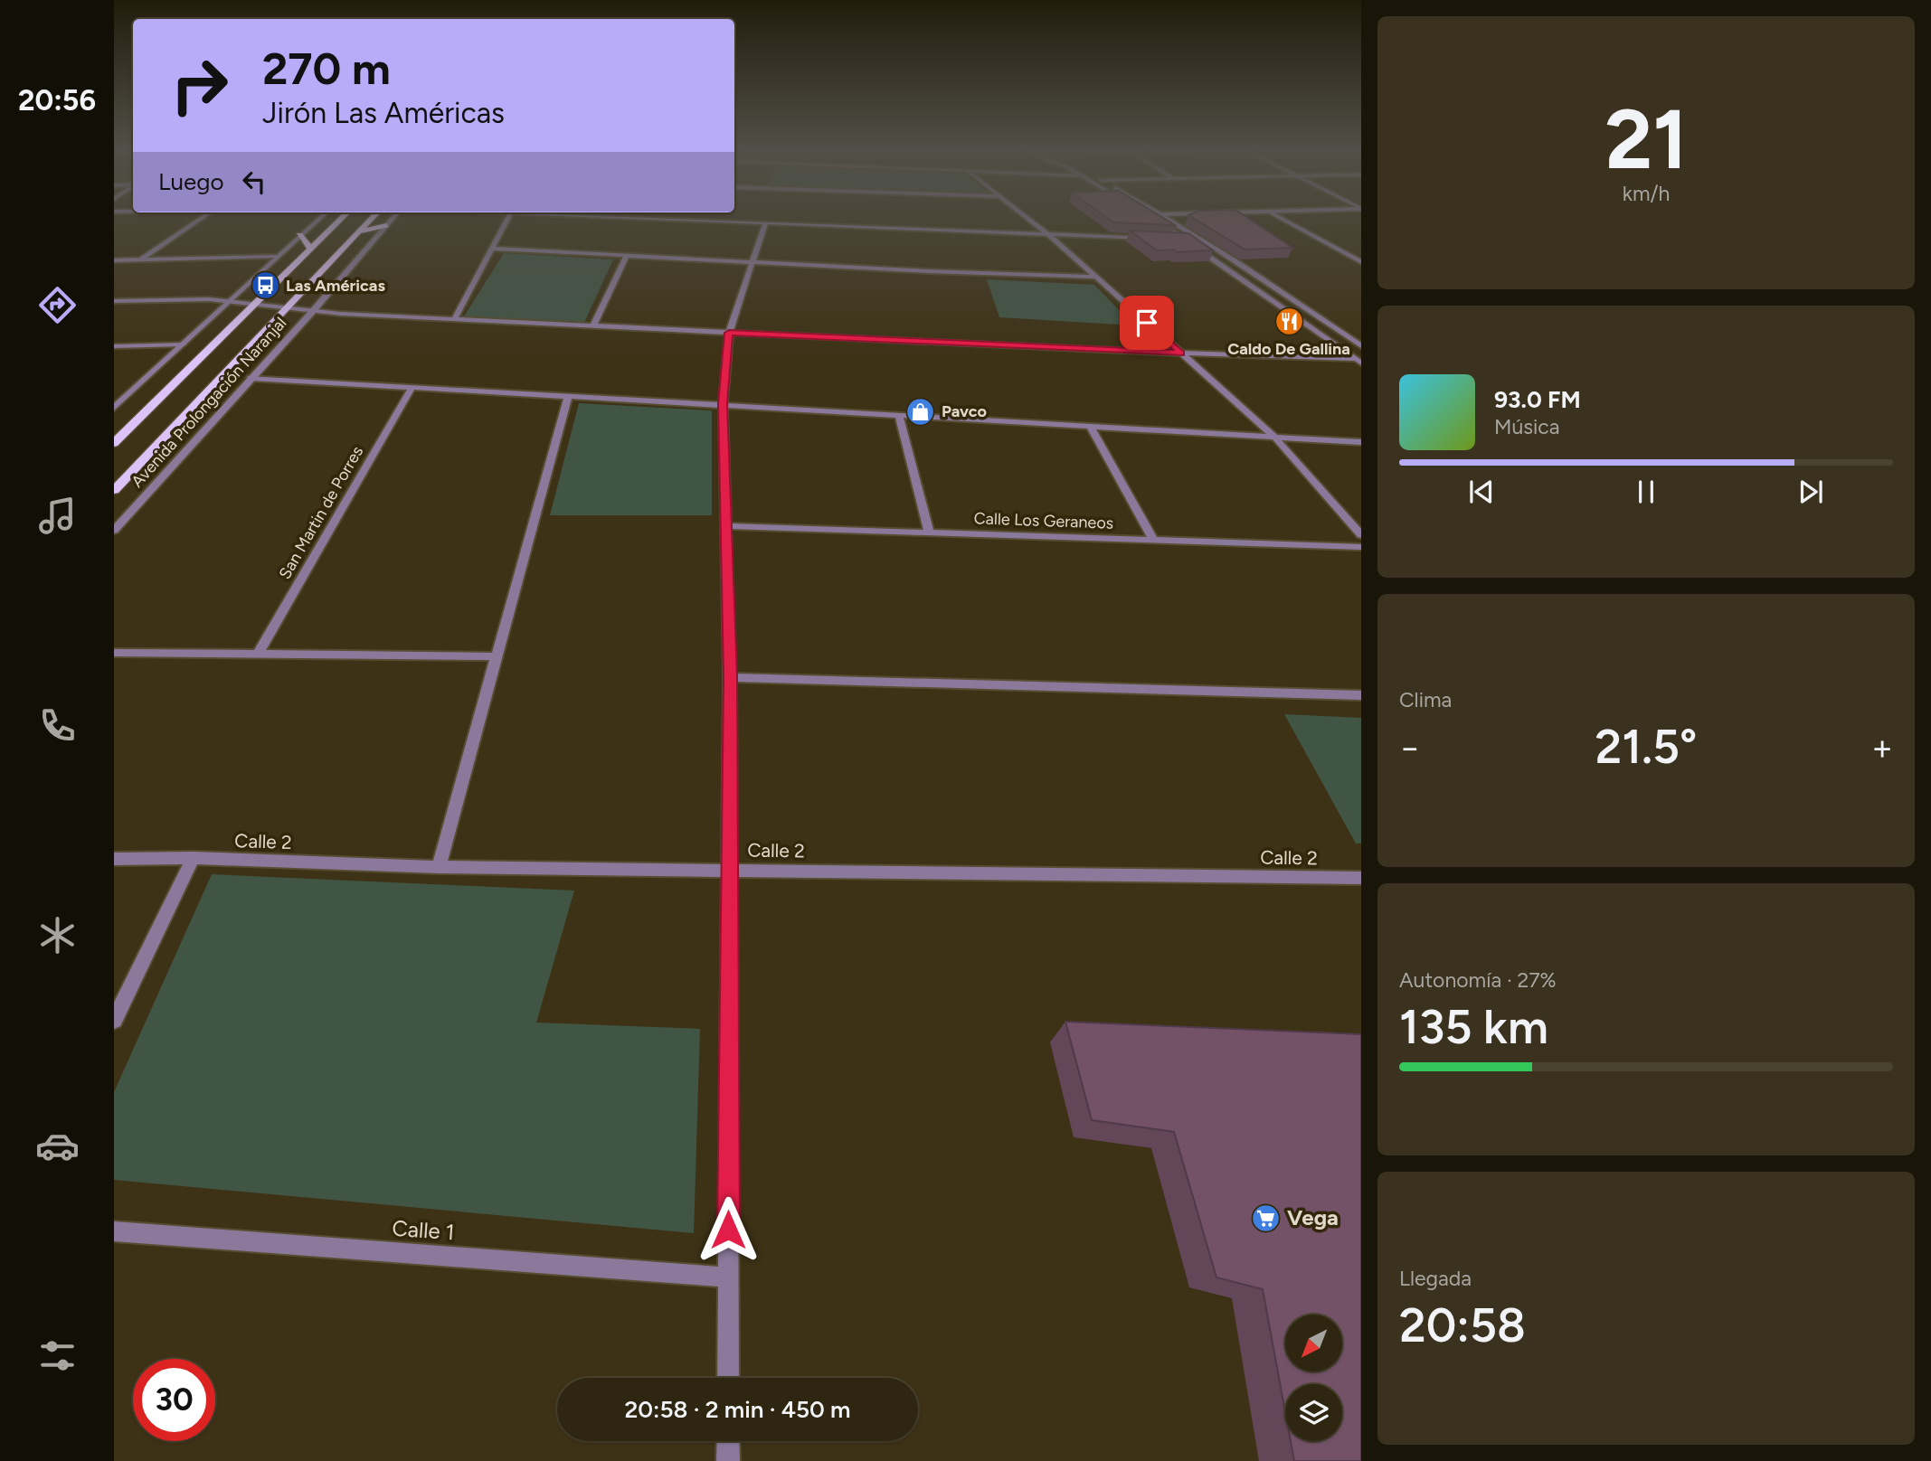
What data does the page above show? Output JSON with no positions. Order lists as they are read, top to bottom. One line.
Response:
{"streets":{"main road":["Avenida Prolongación Naranjal"],"street":["San Martin de Porres","Calle Los Geraneos","Calle 2","Calle 1"]},"places":{"bus stop":["Las Américas"],"restaurant":["Caldo De Gallina"],"shop":["Pavco"],"supermarket":["Vega"]},"north":"bottom left","page":{"tabs":"20:56","tile":[["21","km/h"],"Clima",["Autonomía · 27%","135 km"],["Llegada","20:58"]],"turn":["270 m","Jirón Las Américas"],"then":"Luego","song":["93.0 FM","Música"],"heat":["−","21.5°","+"],"limit":"30","trip":"20:58 · 2 min · 450 m"}}
